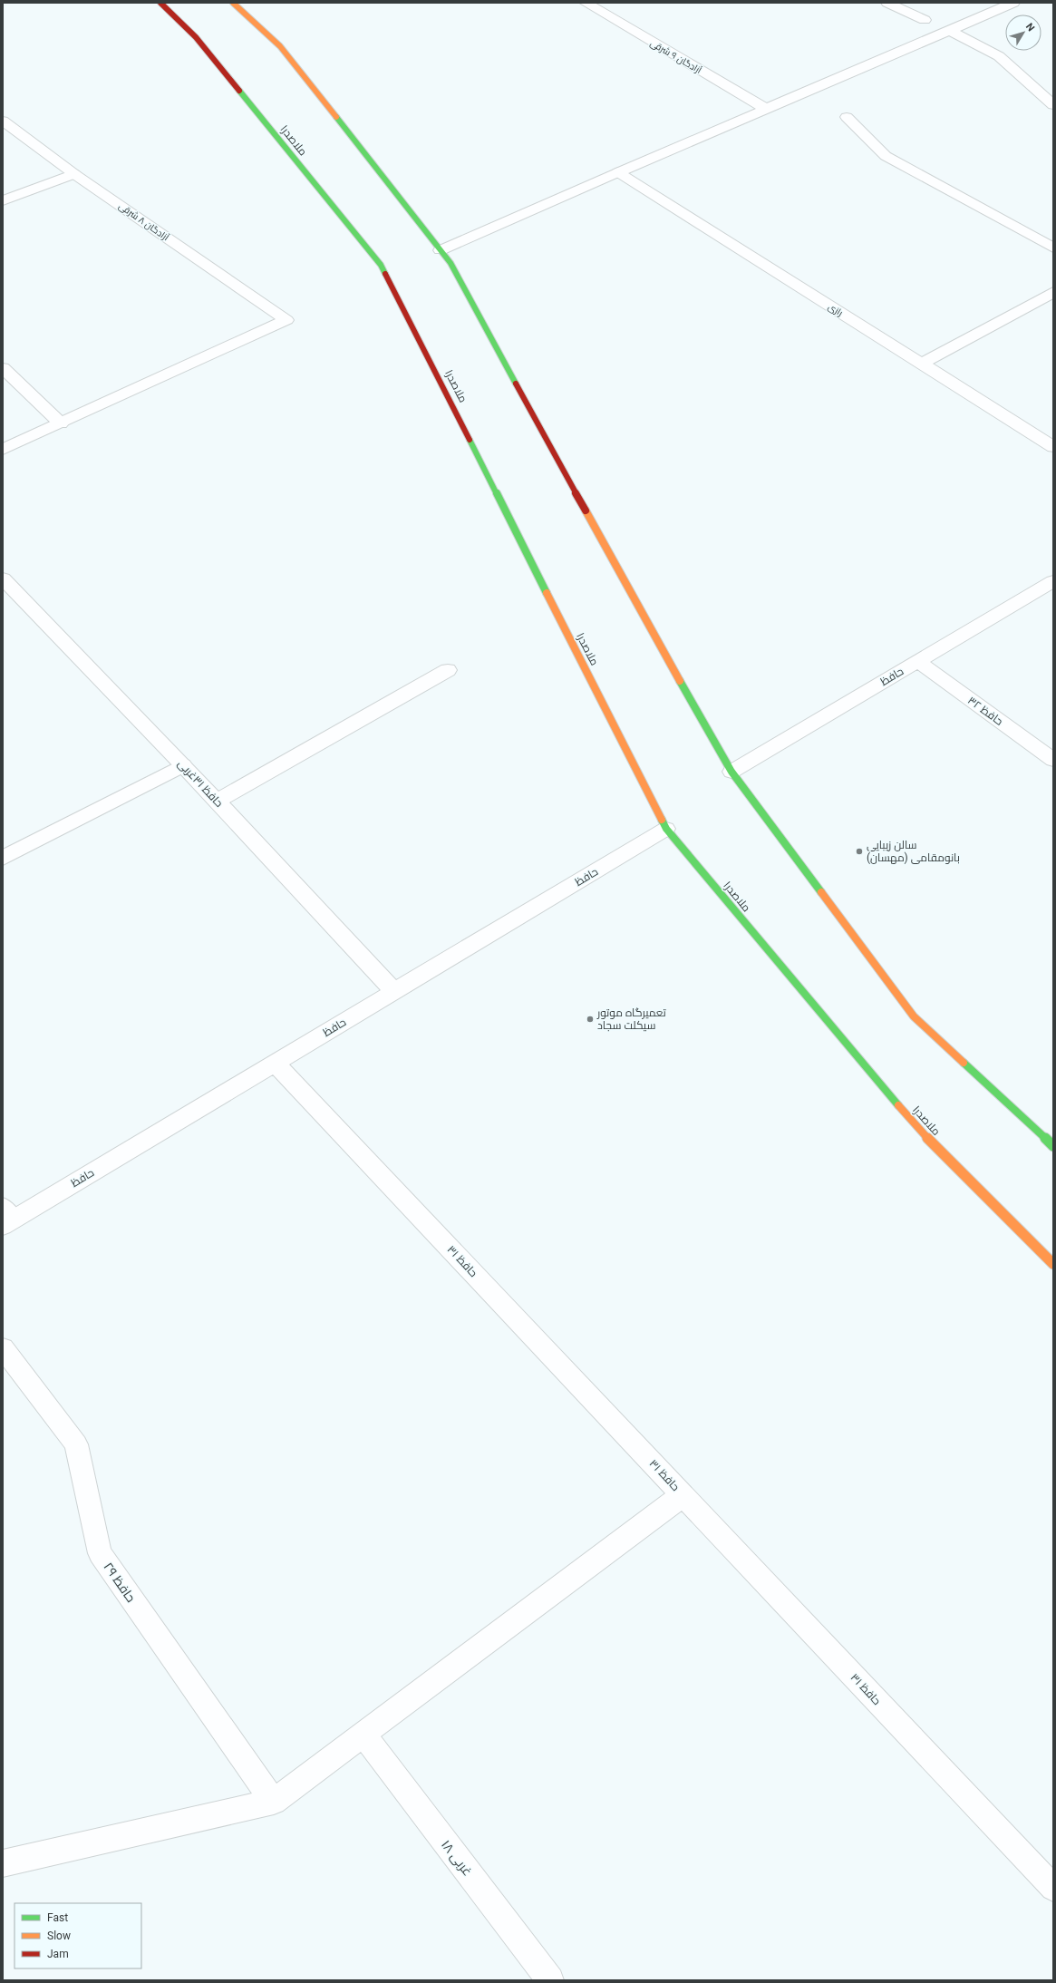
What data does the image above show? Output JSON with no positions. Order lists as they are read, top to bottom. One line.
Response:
{"streets":{"main road":["ملاصدرا"],"street":["آزادگان ۹ شرقی","آزادگان ۸ شرقی","رازی","حافظ","حافظ ۳۲","حافظ ۳۱غربی","حافظ ۳۱","حافظ ۲۹","۱۸ غربی"]},"crossings":[["ملاصدرا","حافظ"],["حافظ","حافظ ۳۲"],["حافظ","حافظ ۳۱غربی"],["حافظ","حافظ ۳۱"]],"places":["سالن زیبایی بانومقامی (مهسان)","تعمیرگاه موتور سیکلت سجاد"],"legend":["Fast","Slow","Jam"],"north":"top right"}
